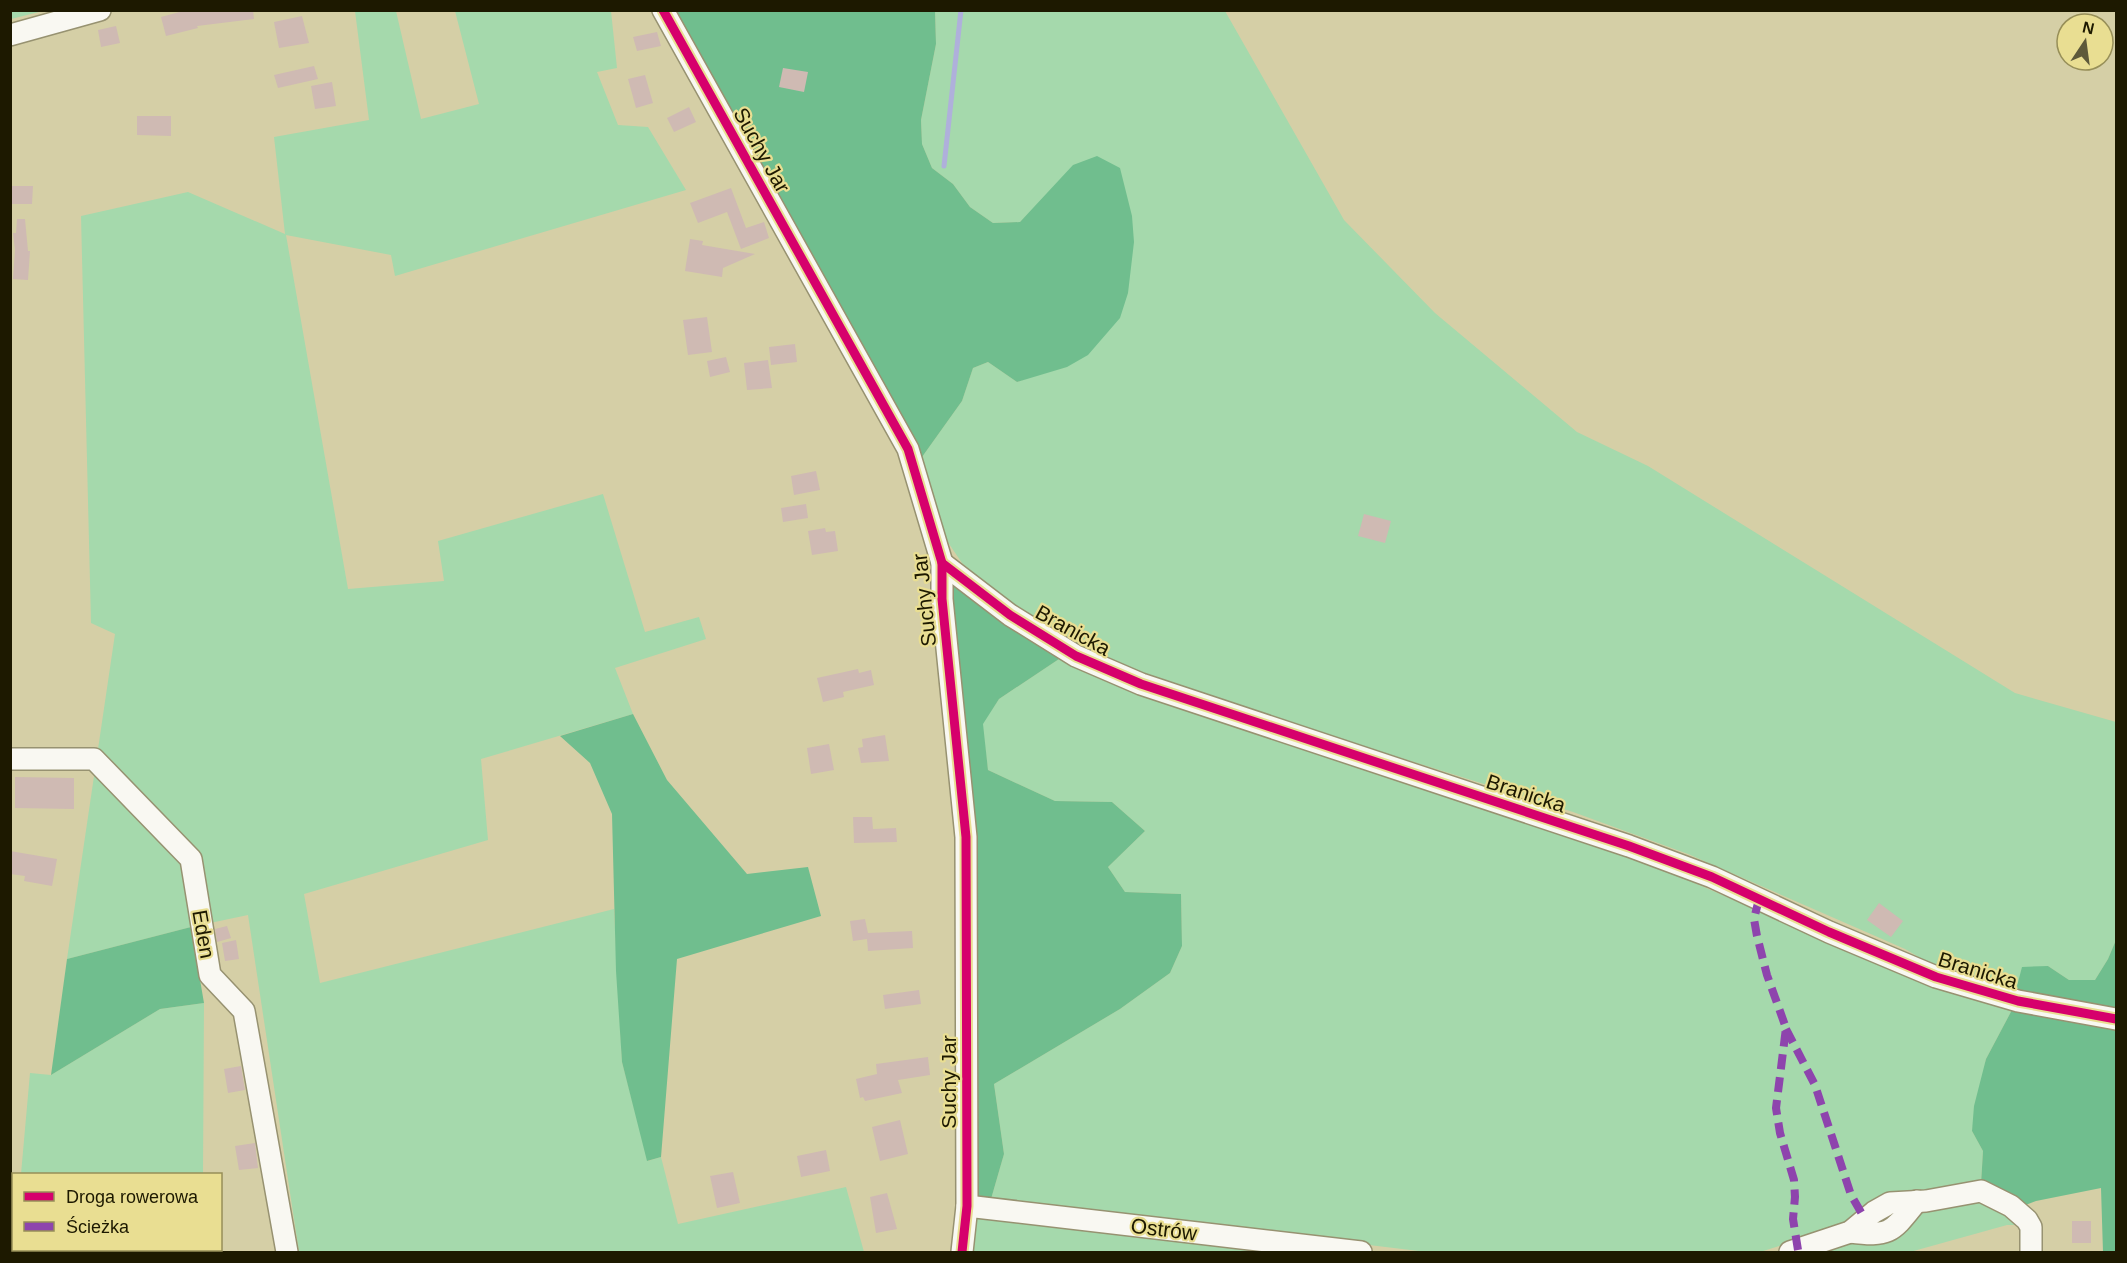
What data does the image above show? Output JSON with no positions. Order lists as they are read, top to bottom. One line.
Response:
{"streets":{"street":["Suchy Jar","Branicka","Eden","Ostrów"]},"crossings":[["Suchy Jar","Branicka"],["Suchy Jar","Ostrów"]],"legend":["Droga rowerowa","Ścieżka"],"north":"top"}
